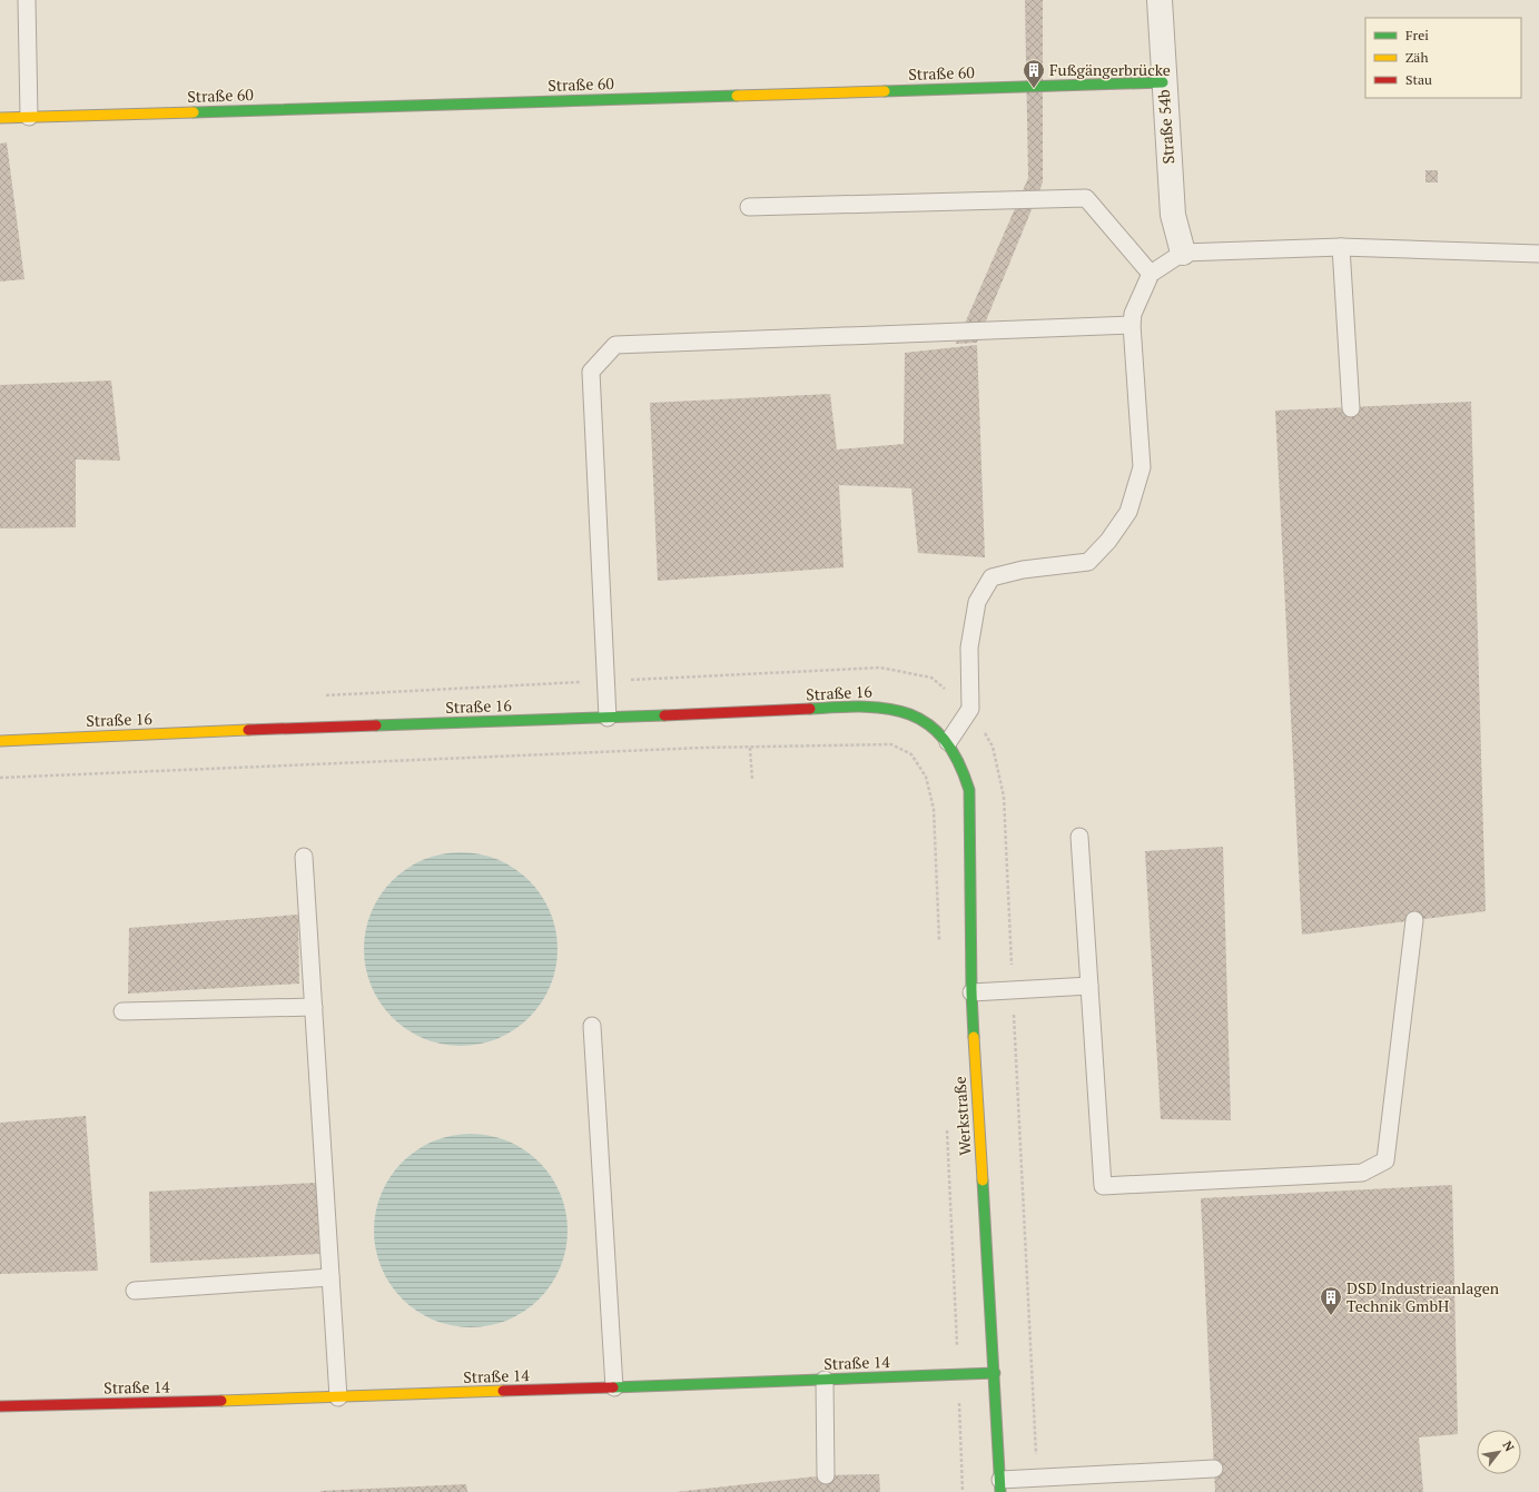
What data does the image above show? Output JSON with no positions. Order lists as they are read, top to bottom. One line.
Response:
{"streets":{"street":["Straße 60","Straße 54b","Straße 16","Werkstraße","Straße 14"]},"crossings":[["Straße 60","Straße 54b"],["Straße 16","Werkstraße"],["Werkstraße","Straße 14"]],"places":{"building":["Fußgängerbrücke","DSD Industrieanlagen Technik GmbH"]},"legend":["Frei","Zäh","Stau"],"north":"top right"}
